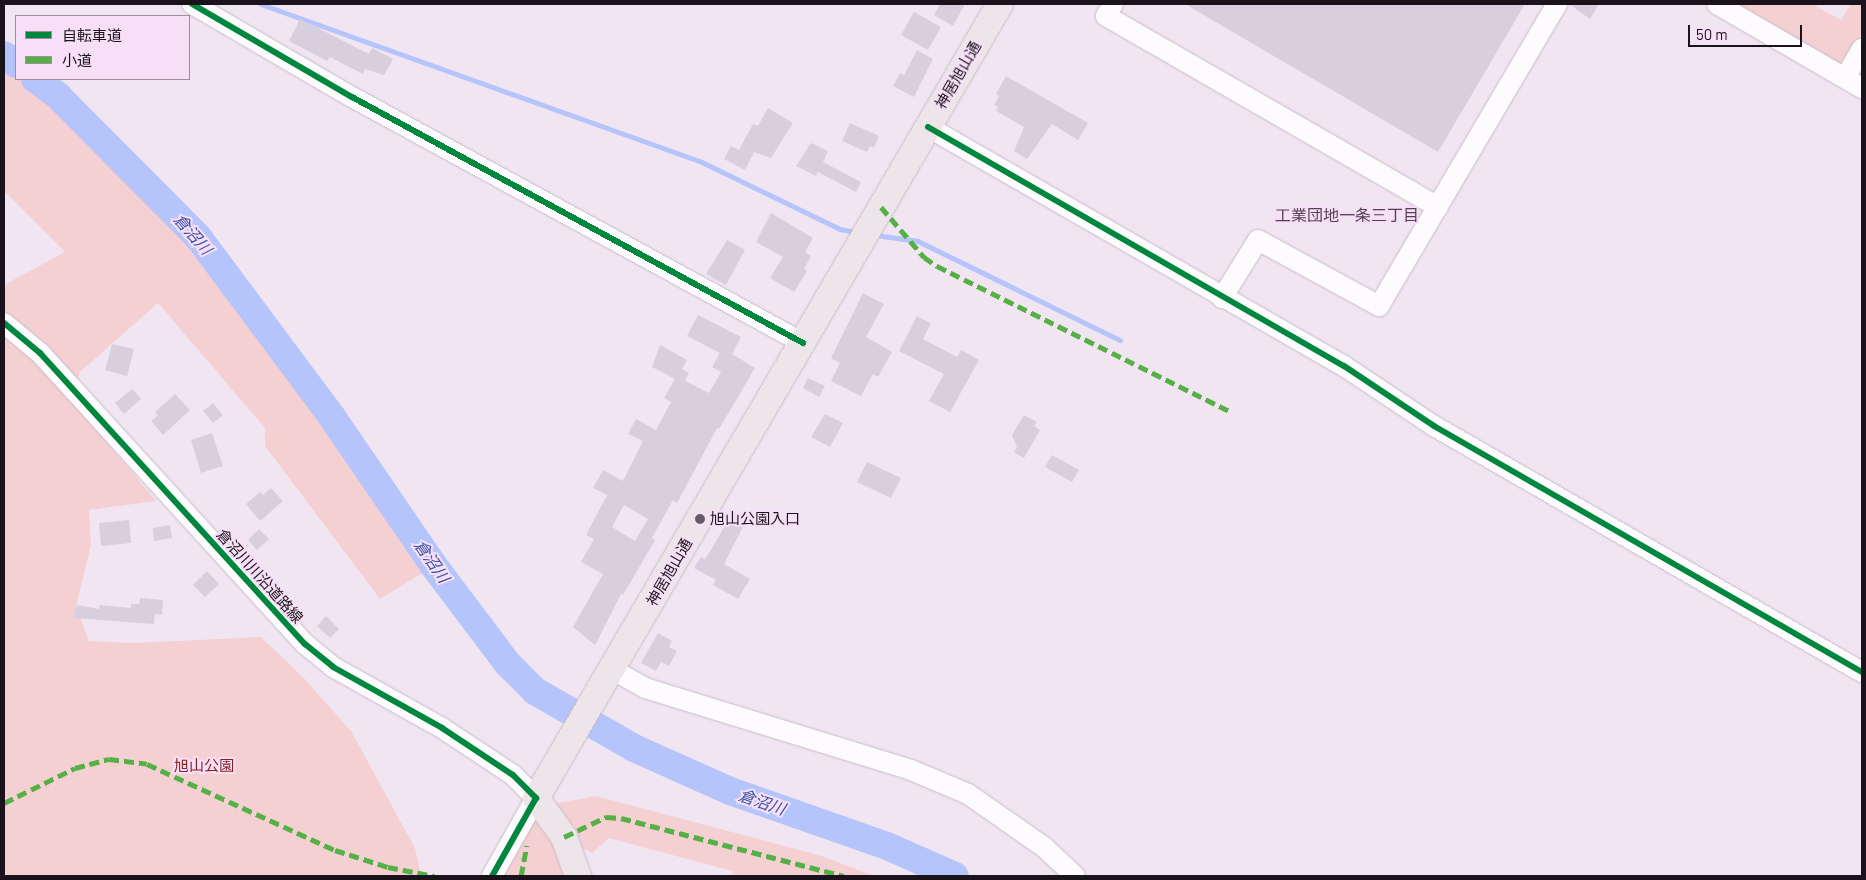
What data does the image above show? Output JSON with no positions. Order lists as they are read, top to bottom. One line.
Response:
{"streets":{"main road":["神居旭山通"],"street":["倉沼川川沿道路線"]},"crossings":[["神居旭山通","倉沼川川沿道路線"]],"districts":["工業団地一条三丁目"],"water":["倉沼川"],"parks":["旭山公園"],"places":["旭山公園入口"],"legend":["自転車道","小道"],"scale_bar":"50 m"}
